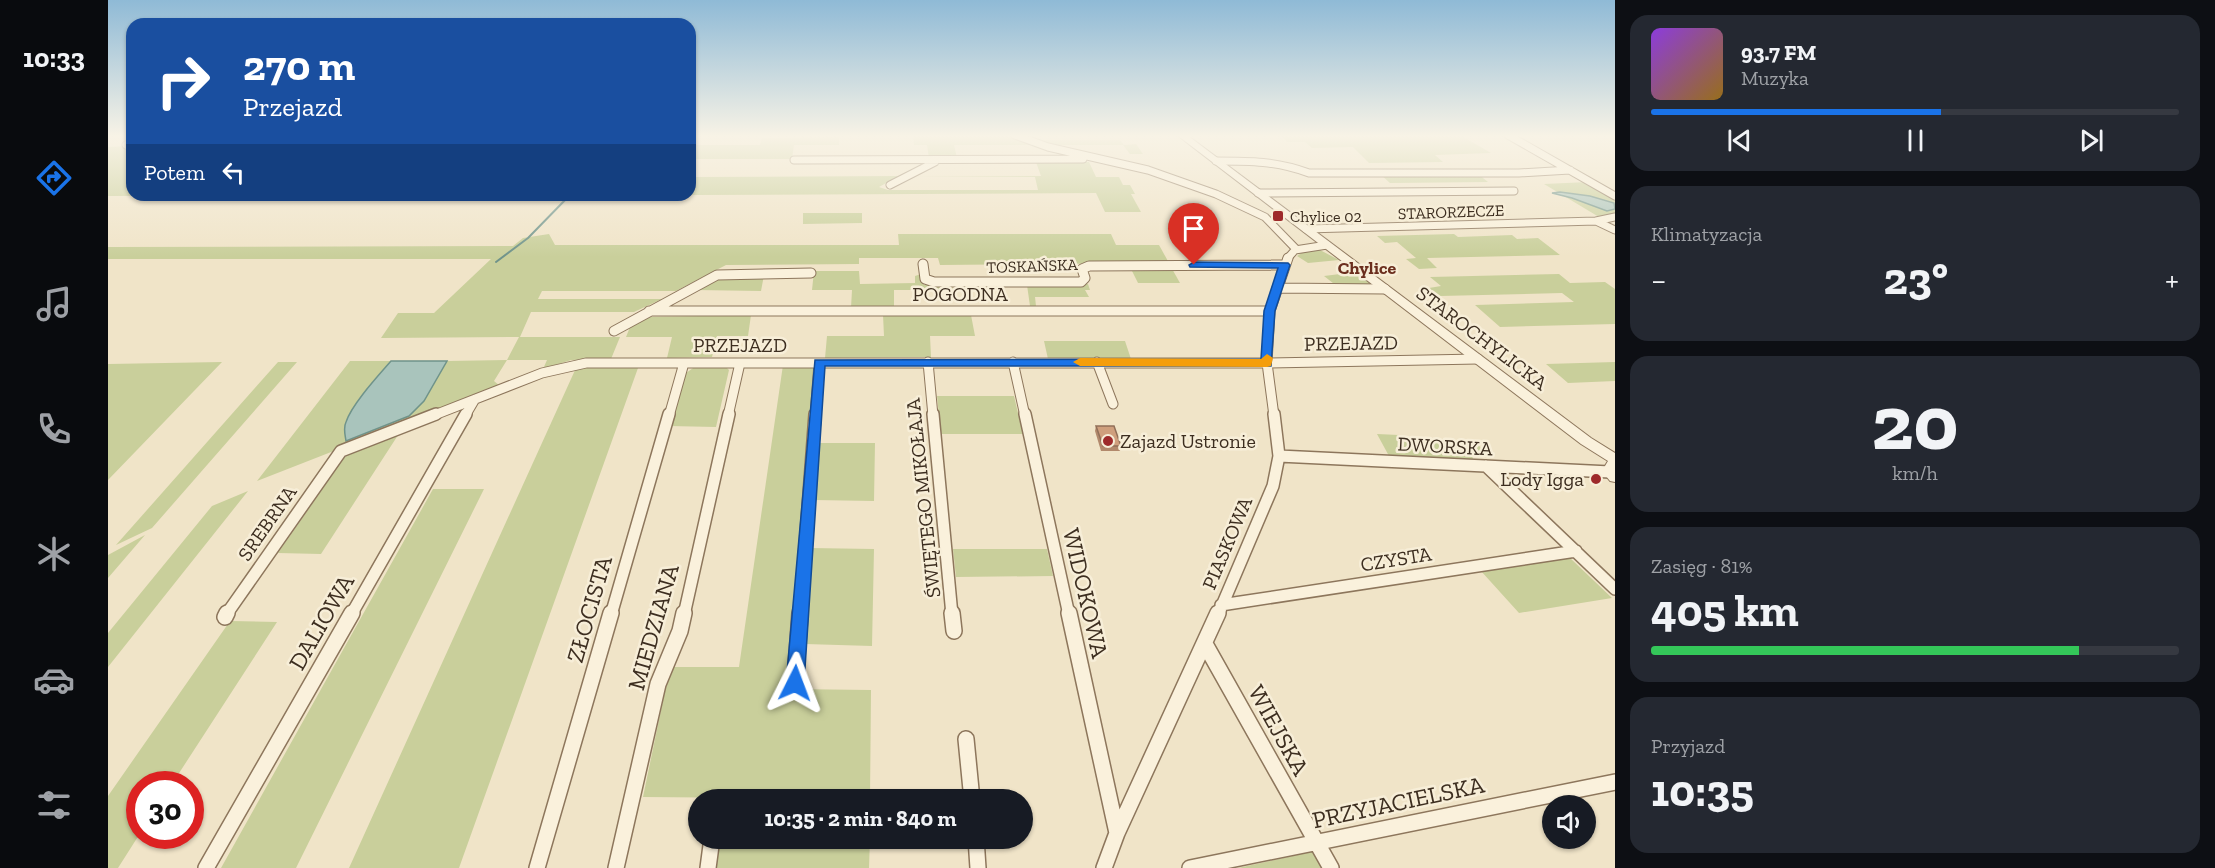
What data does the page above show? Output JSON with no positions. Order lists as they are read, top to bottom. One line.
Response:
{"streets":{"street":["STARORZECZE","TOSKAŃSKA","POGODNA","STAROCHYLICKA","PRZEJAZD","DWORSKA","ŚWIĘTEGO MIKOŁAJA","SREBRNA","PIASKOWA","CZYSTA","WIDOKOWA","ZŁOCISTA","DALIOWA","MIEDZIANA","WIEJSKA","PRZYJACIELSKA"]},"crossings":[["STARORZECZE","STAROCHYLICKA"],["TOSKAŃSKA","PIASKOWA"],["POGODNA","PIASKOWA"],["STAROCHYLICKA","PRZEJAZD"],["STAROCHYLICKA","DWORSKA"],["PRZEJAZD","ŚWIĘTEGO MIKOŁAJA"],["PRZEJAZD","SREBRNA"],["PRZEJAZD","PIASKOWA"],["PRZEJAZD","WIDOKOWA"],["PRZEJAZD","ZŁOCISTA"],["PRZEJAZD","DALIOWA"],["PRZEJAZD","MIEDZIANA"],["DWORSKA","PIASKOWA"],["PIASKOWA","CZYSTA"],["PIASKOWA","WIDOKOWA"],["PIASKOWA","WIEJSKA"],["WIEJSKA","PRZYJACIELSKA"]],"districts":["Chylice"],"places":{"transit":["Chylice 02"],"other":["Zajazd Ustronie","Lody Igga"]},"page":{"tabs":"10:33","turn":["270 m","Przejazd"],"song":["93.7 FM","Muzyka"],"then":"Potem","tile":["Klimatyzacja",["20","km/h"],["Zasięg · 81%","405 km"],["Przyjazd","10:35"]],"heat":["−","23°","+"],"limit":"30","trip":"10:35 · 2 min · 840 m"}}
